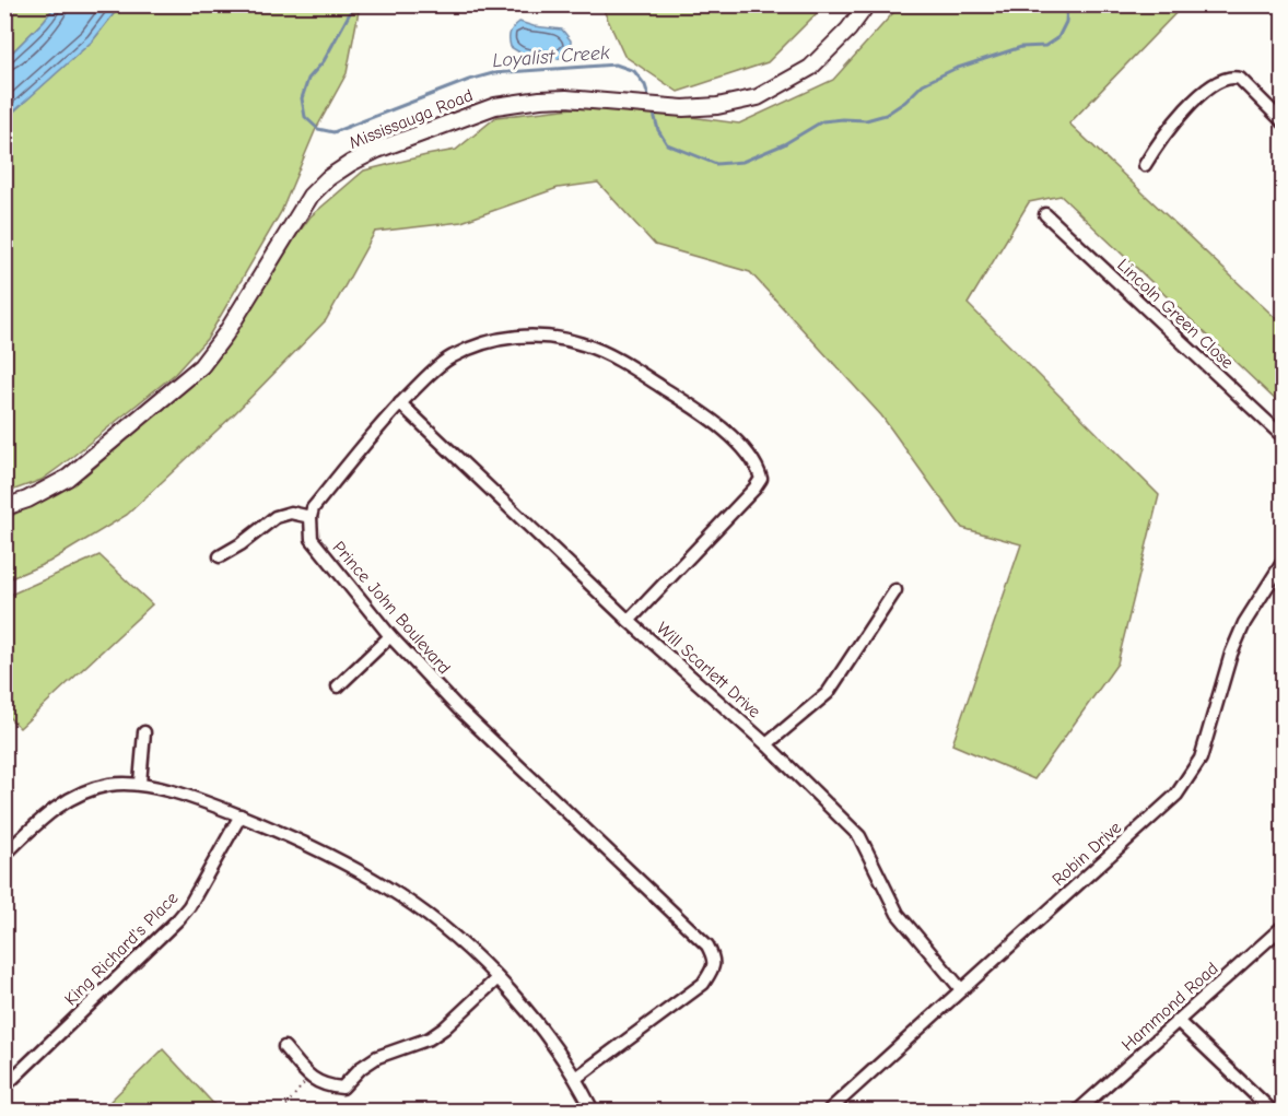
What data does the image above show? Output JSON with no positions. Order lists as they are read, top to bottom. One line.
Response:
{"streets":{"main road":["Mississauga Road"],"street":["Lincoln Green Close","Prince John Boulevard","Will Scarlett Drive","Robin Drive","King Richard's Place","Hammond Road"]},"crossings":[["Will Scarlett Drive","Robin Drive"]],"water":["Loyalist Creek"]}
